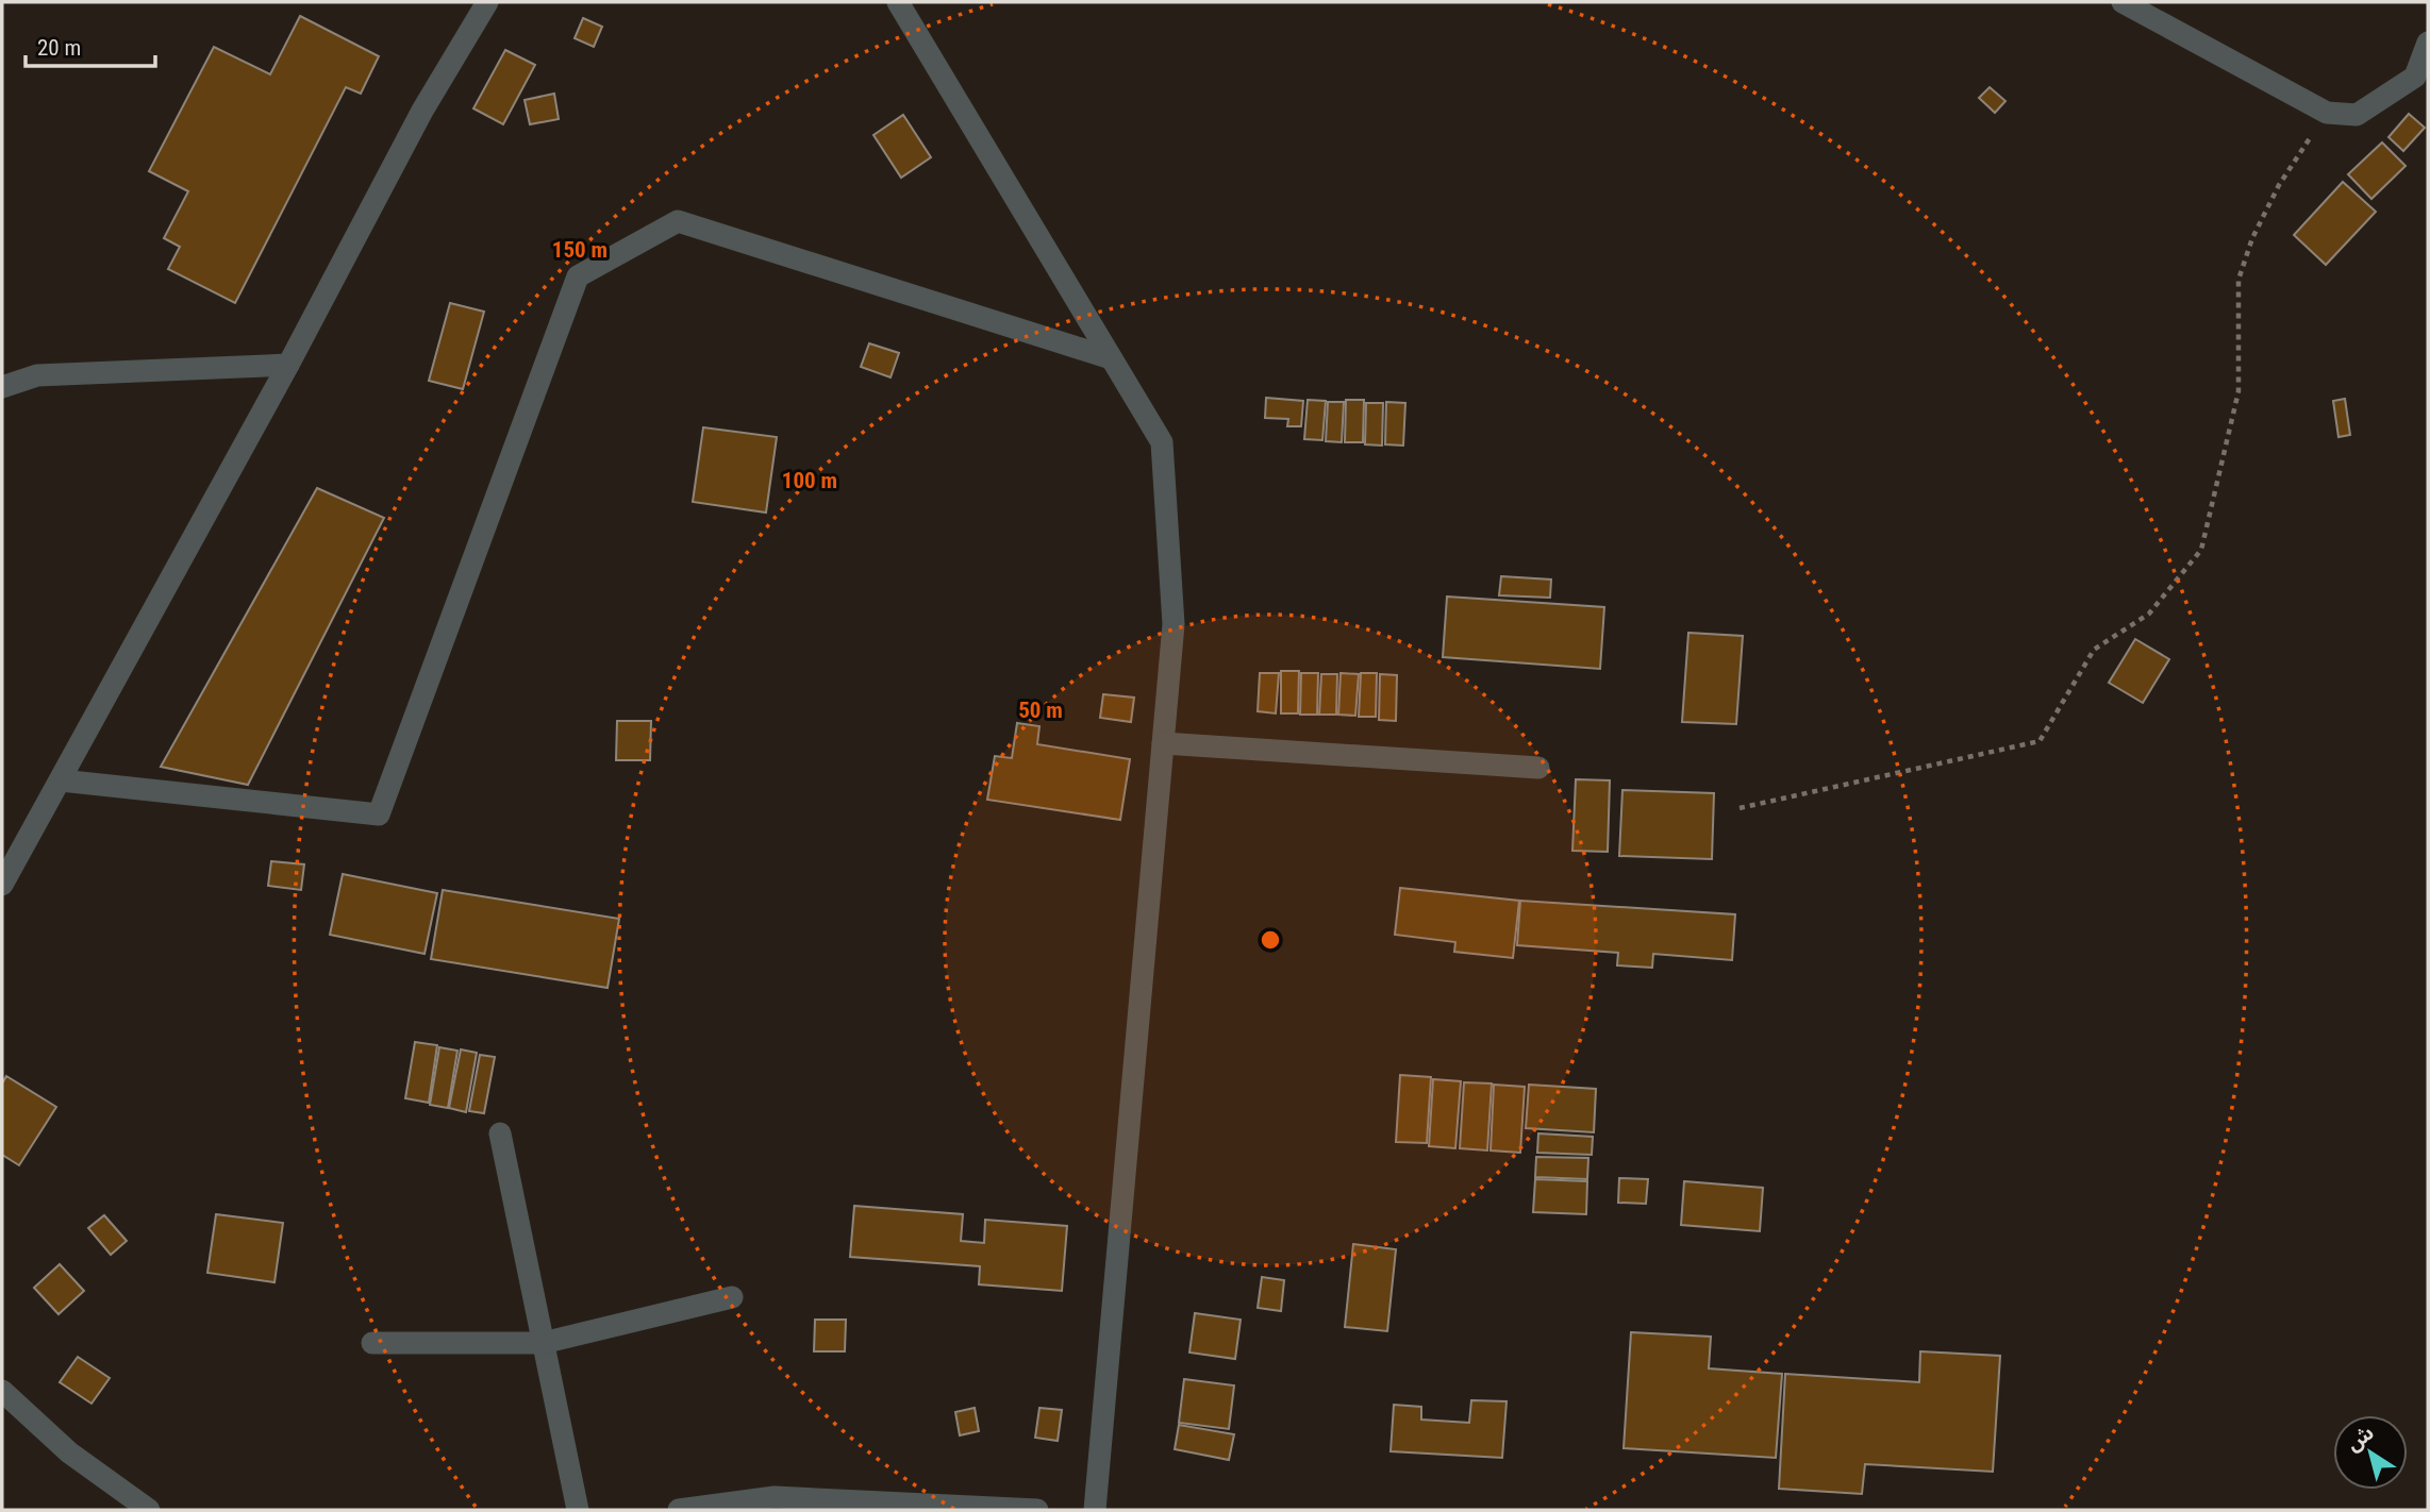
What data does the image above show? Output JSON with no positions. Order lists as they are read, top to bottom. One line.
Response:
{"scale_bar":"20 m","north":"top left","rings":["150 m","100 m","50 m"]}
